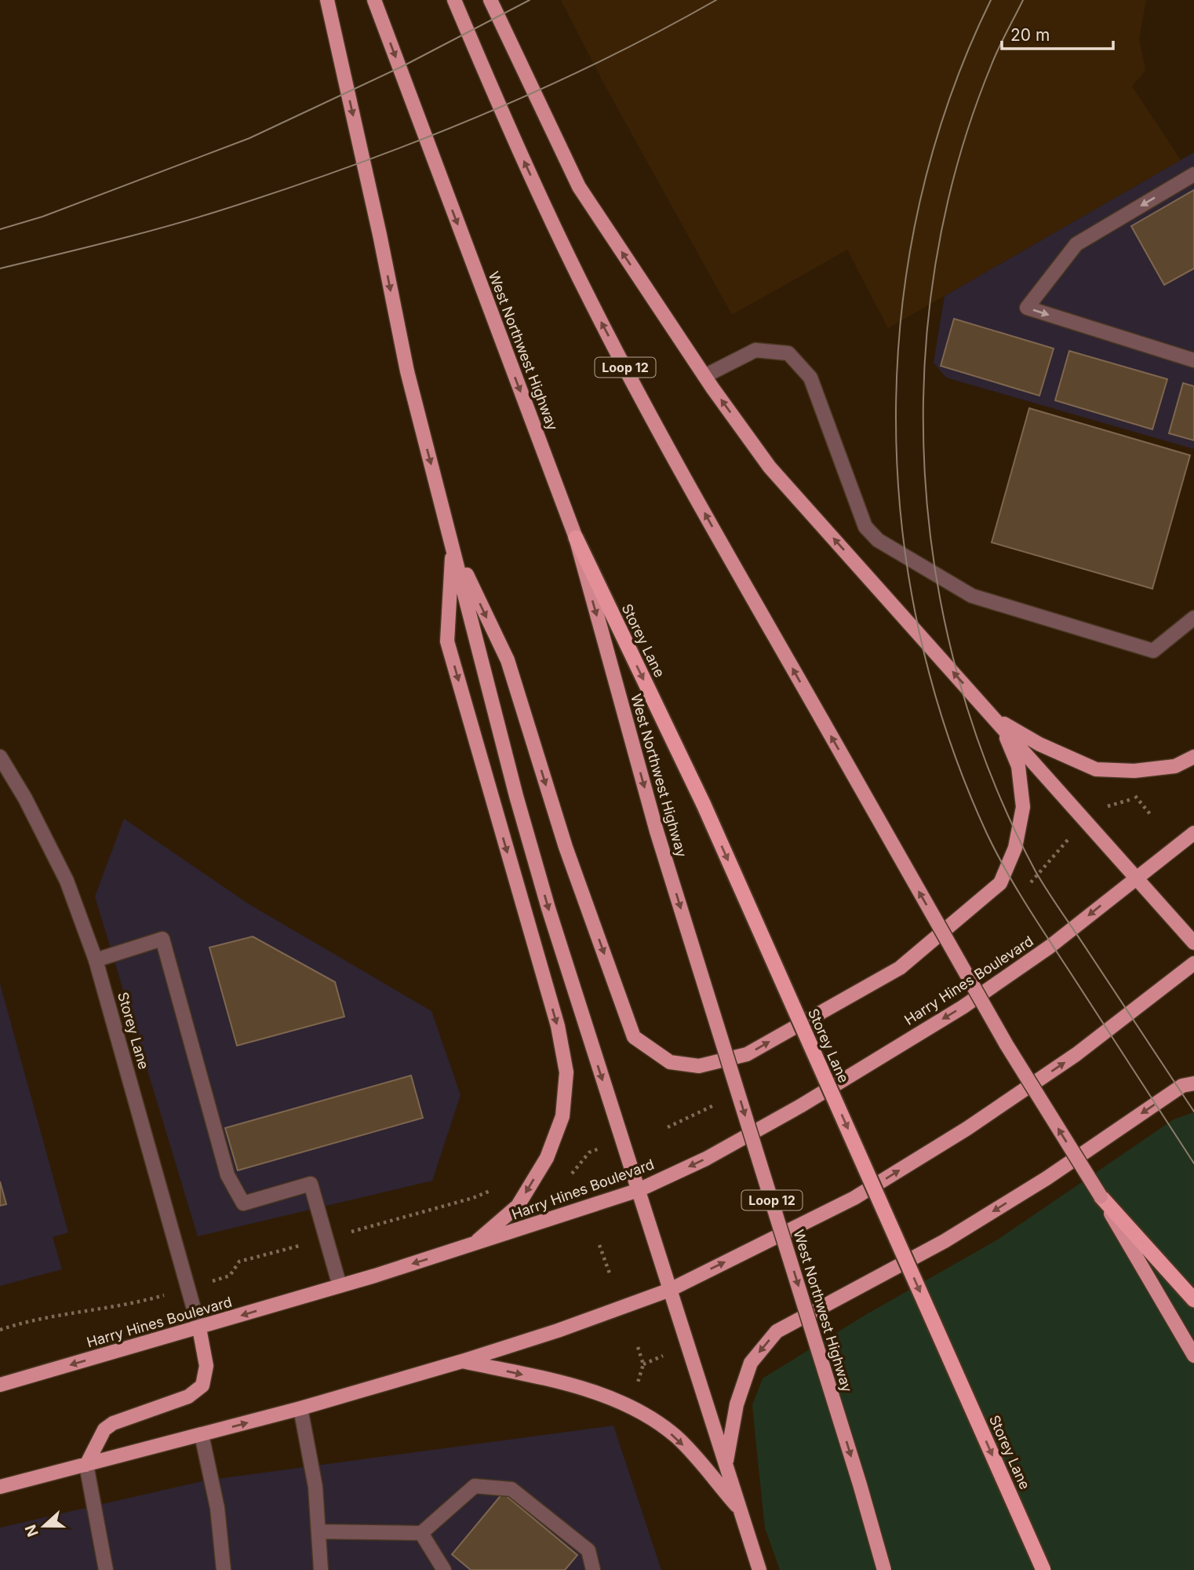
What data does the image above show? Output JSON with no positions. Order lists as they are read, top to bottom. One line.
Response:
{"streets":{"highway":["Storey Lane"],"main road":["West Northwest Highway","Loop 12","Harry Hines Boulevard"]},"crossings":[["West Northwest Highway","Storey Lane"],["Storey Lane","Harry Hines Boulevard"]],"one_way":["Storey Lane"],"scale_bar":"20 m","north":"left"}
